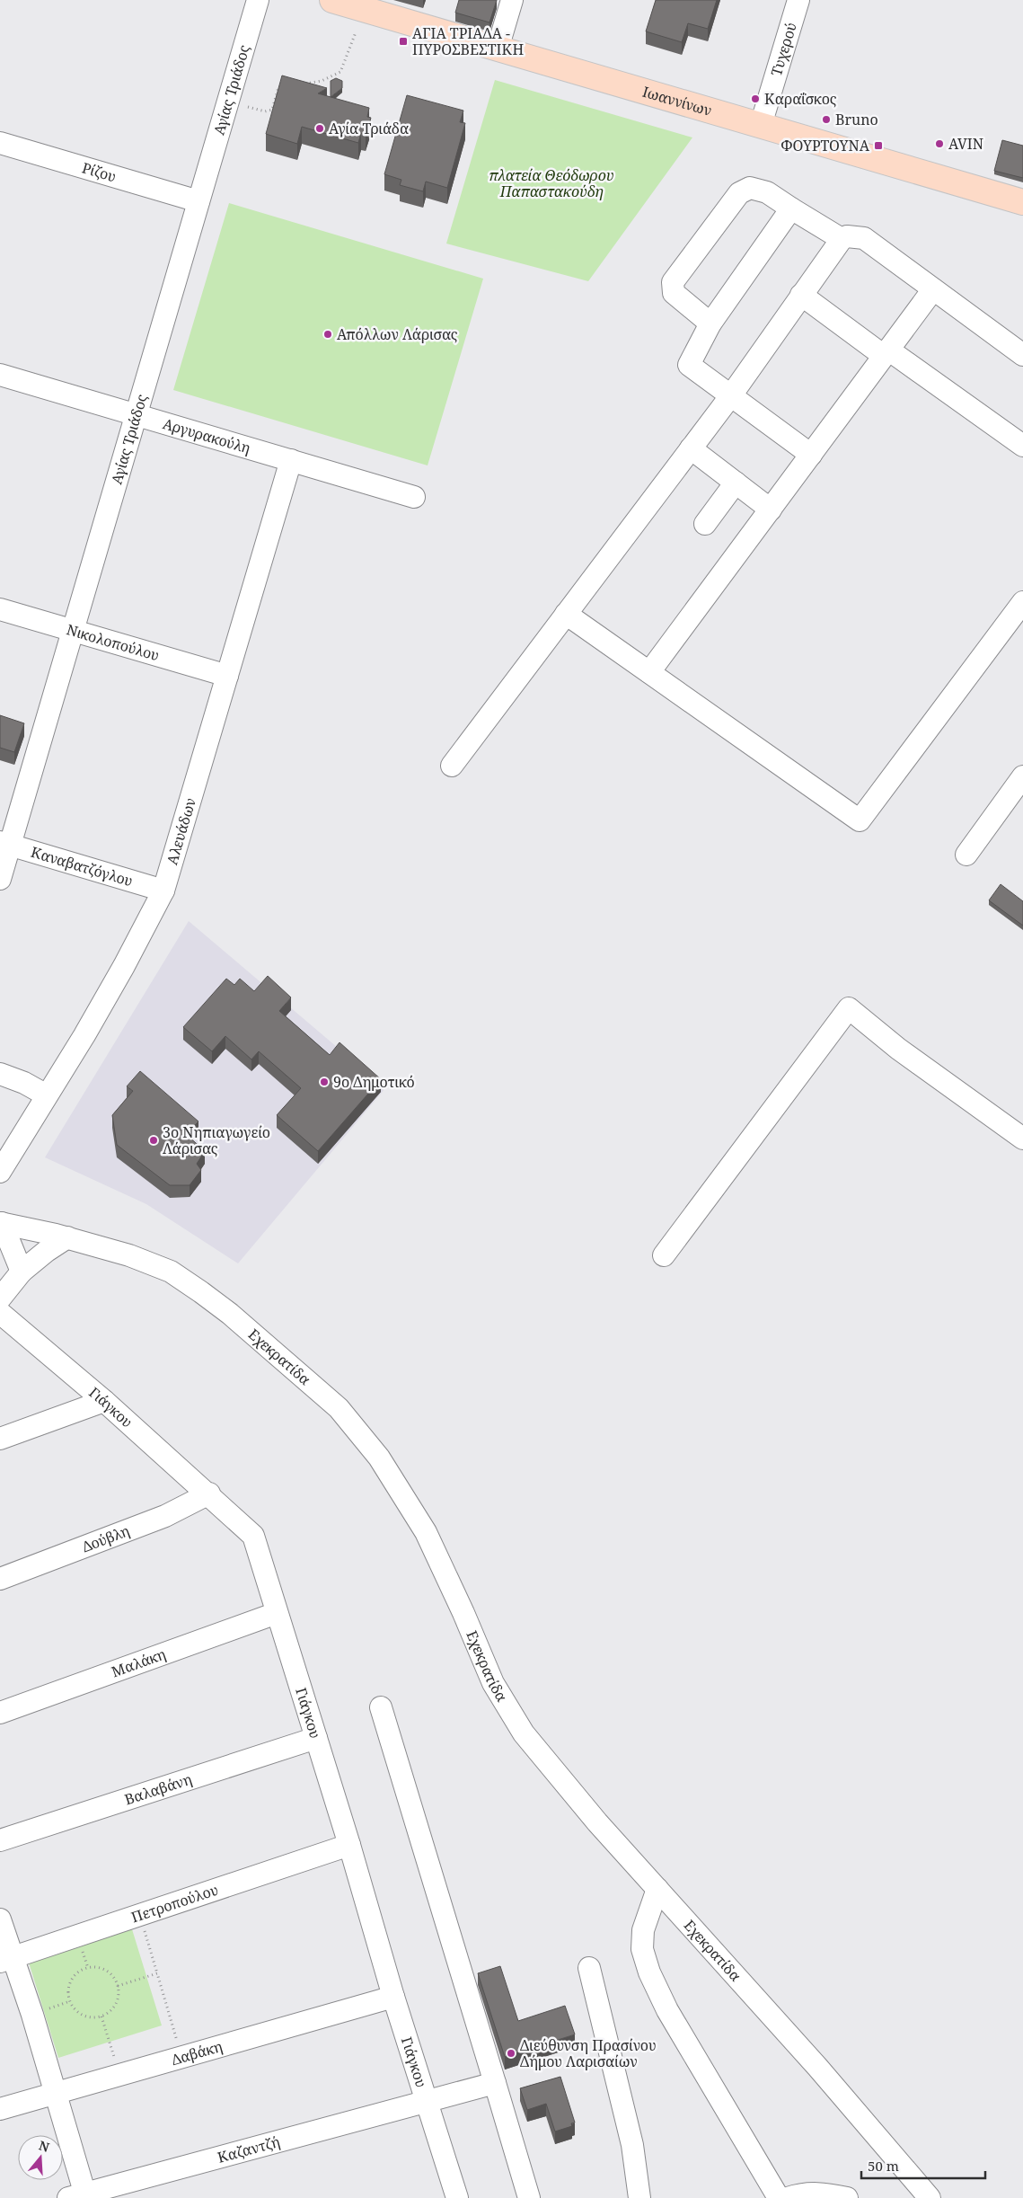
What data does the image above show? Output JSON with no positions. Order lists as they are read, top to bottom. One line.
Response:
{"streets":{"main road":["Ιωαννίνων"],"street":["Τυχερού","Αγίας Τριάδος","Ρίζου","Αργυρακούλη","Νικολοπούλου","Αλευάδων","Καναβατζόγλου","Εχεκρατίδα","Γιάγκου","Δούβλη","Μαλάκη","Βαλαβάνη","Πετροπούλου","Δαβάκη","Καζαντζή"]},"crossings":[["Τυχερού","Ιωαννίνων"],["Αγίας Τριάδος","Ρίζου"],["Αγίας Τριάδος","Αργυρακούλη"],["Αγίας Τριάδος","Νικολοπούλου"],["Αγίας Τριάδος","Καναβατζόγλου"],["Αργυρακούλη","Αλευάδων"],["Νικολοπούλου","Αλευάδων"],["Αλευάδων","Καναβατζόγλου"],["Γιάγκου","Δούβλη"],["Γιάγκου","Μαλάκη"],["Γιάγκου","Βαλαβάνη"],["Γιάγκου","Πετροπούλου"],["Γιάγκου","Δαβάκη"],["Γιάγκου","Καζαντζή"]],"parks":["πλατεία Θεόδωρου Παπαστακούδη"],"places":{"transit":["ΑΓΙΑ ΤΡΙΑΔΑ - ΠΥΡΟΣΒΕΣΤΙΚΗ","ΦΟΥΡΤΟΥΝΑ"],"other":["Καραΐσκος","Bruno","Αγία Τριάδα","AVIN","Απόλλων Λάρισας","9ο Δημοτικό","3o Νηπιαγωγείο Λάρισας","Διεύθυνση Πρασίνου Δήμου Λαρισαίων"]},"scale_bar":"50 m","north":"top"}
